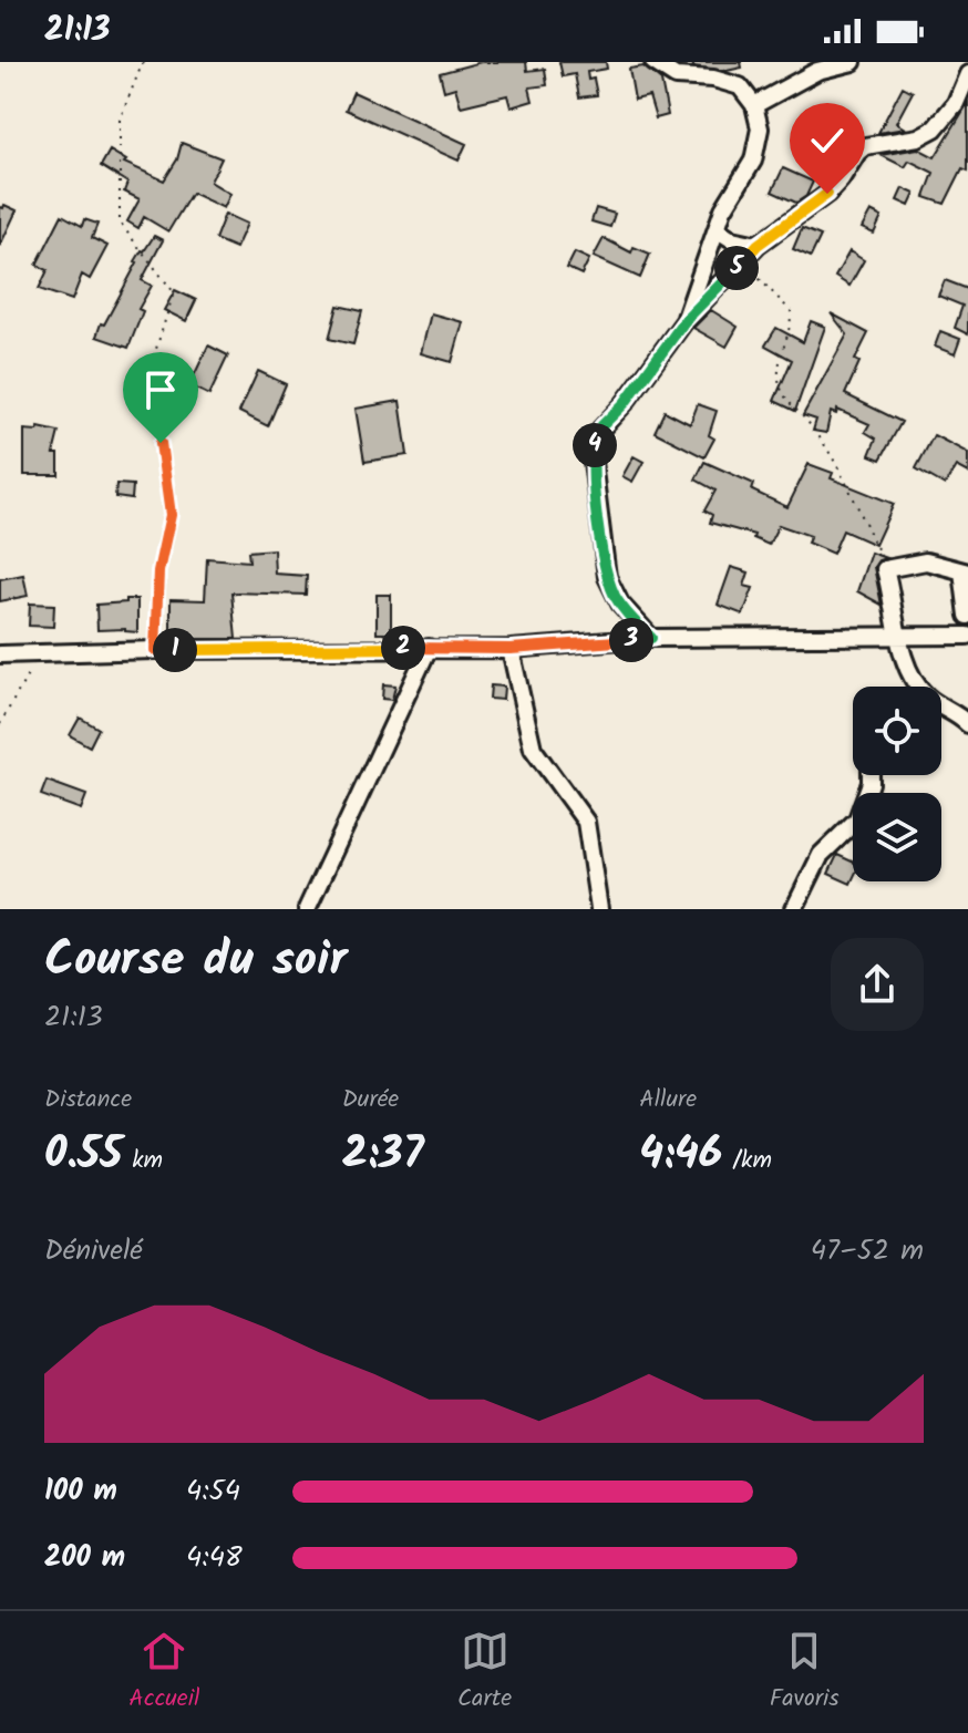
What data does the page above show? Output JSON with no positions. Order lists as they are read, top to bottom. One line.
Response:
{"page":{"status":"21:13","pins":["5","4","3","2","1"],"heading":["Course du soir","21:13"],"stats":[["Distance","0.55 km"],["Durée","2:37"],["Allure","4:46 /km"]],"chart":["Dénivelé","47–52 m"],"list":[{"name":"100 m","note":"4:54"},{"name":"200 m","note":"4:48"}],"tabs":["Accueil","Carte","Favoris"]}}
